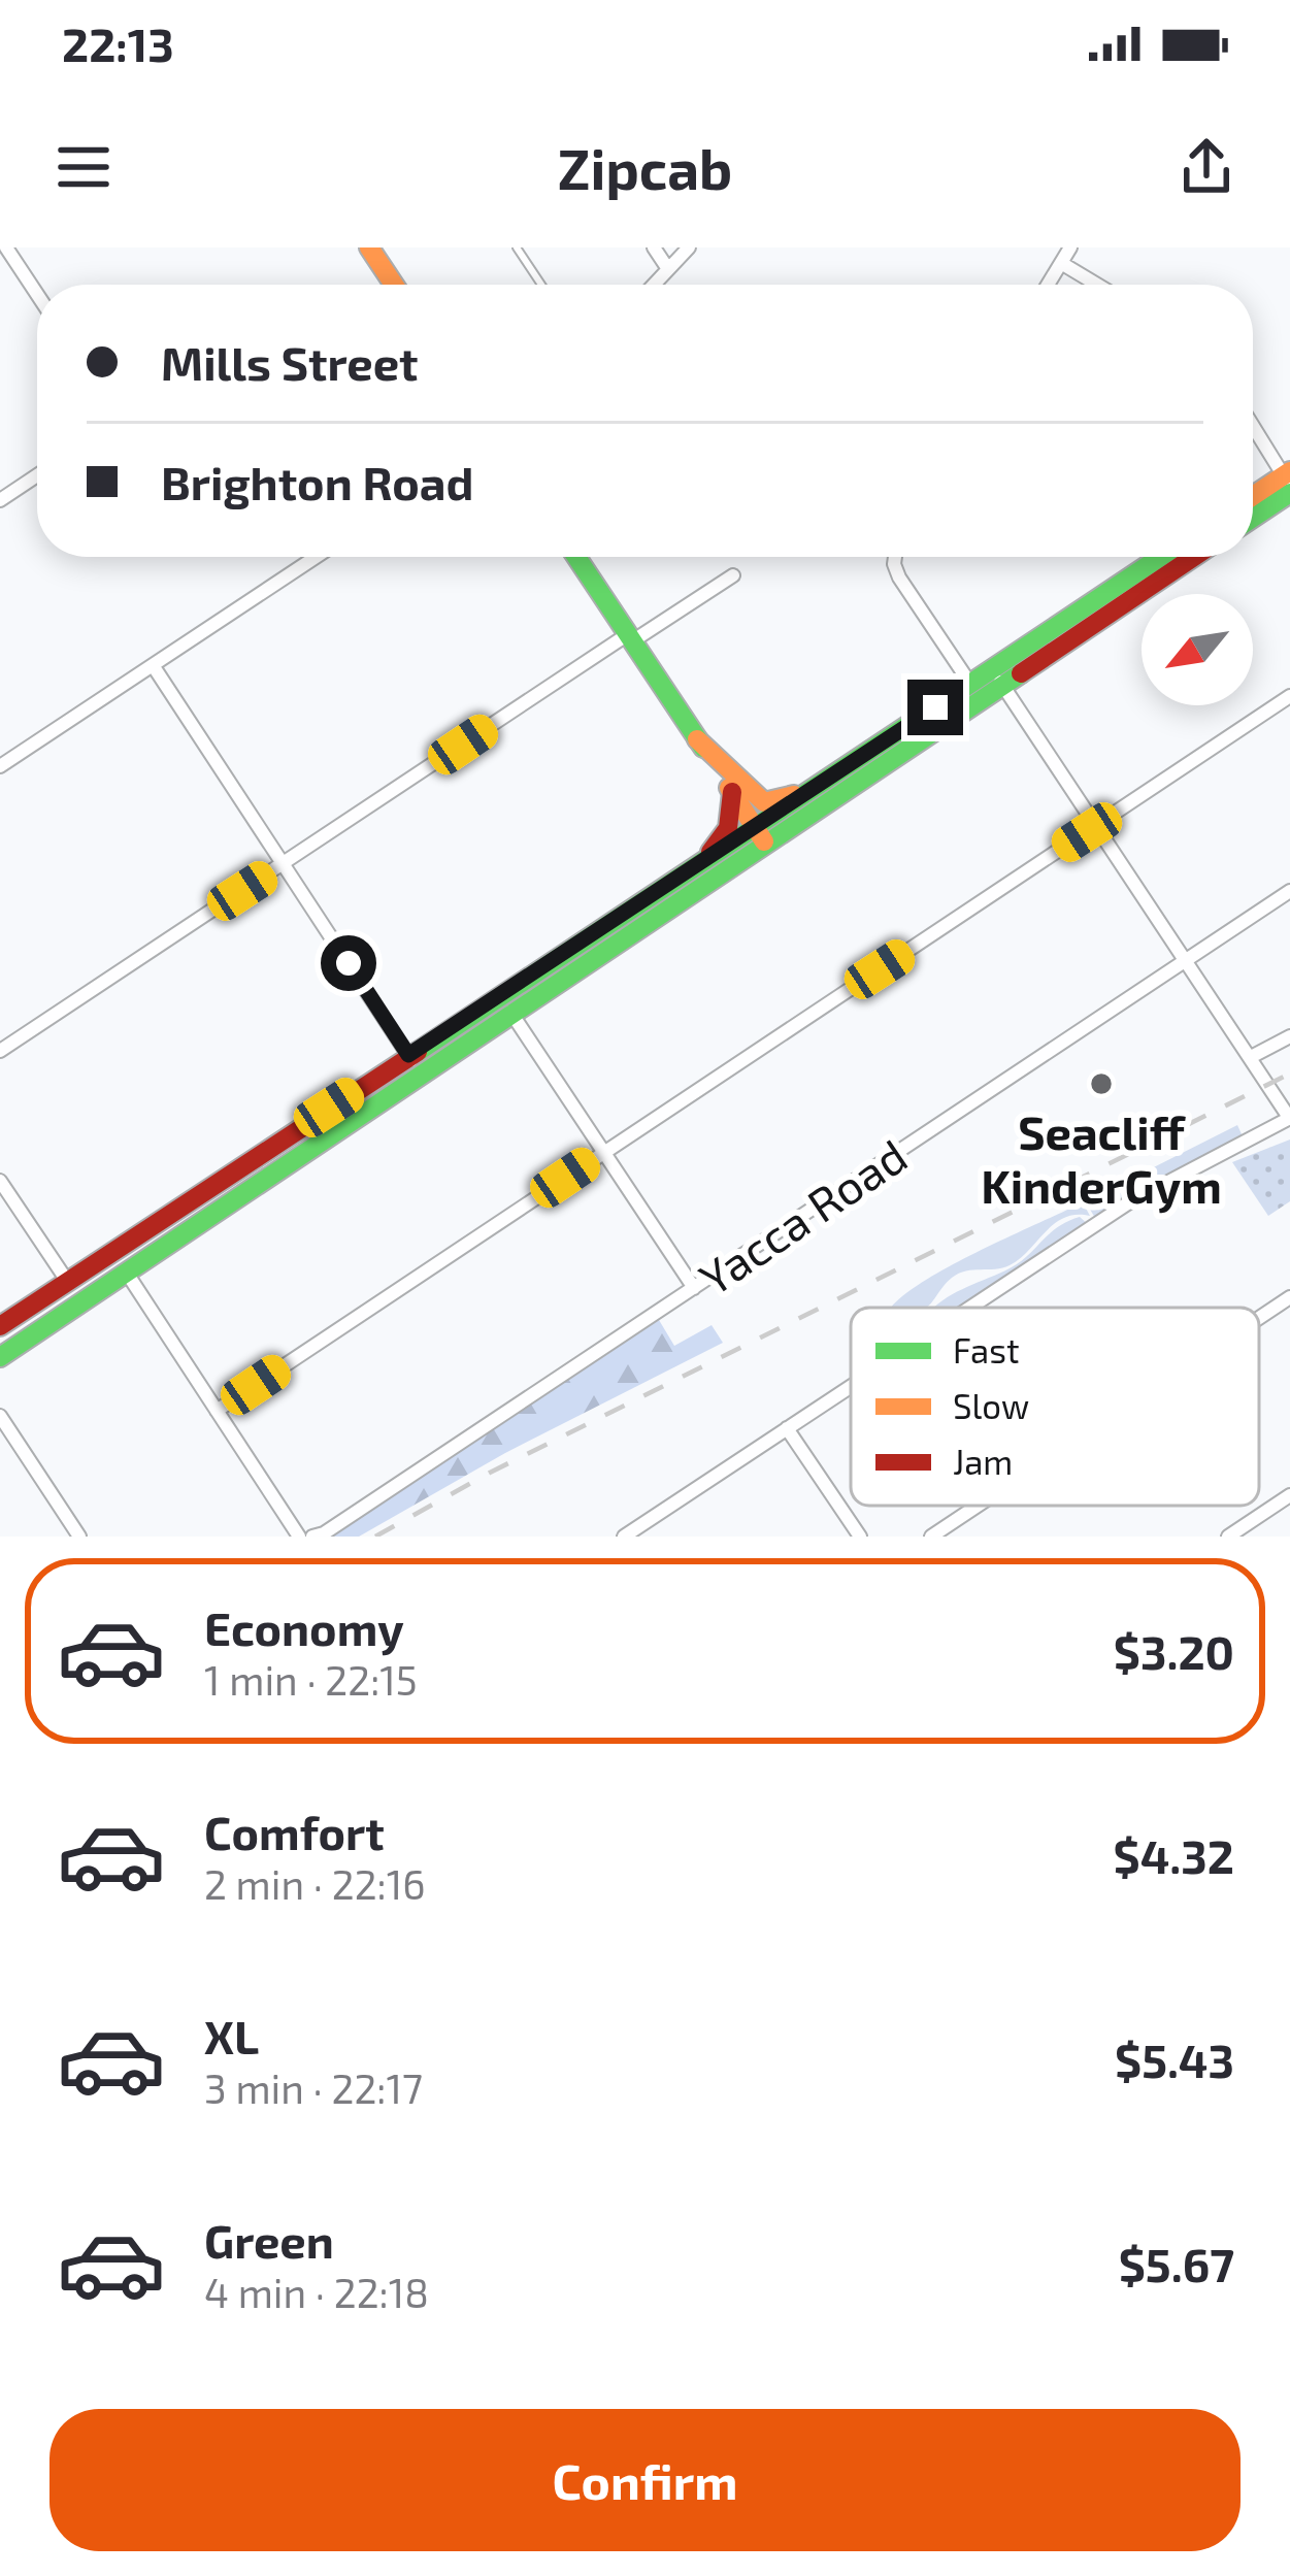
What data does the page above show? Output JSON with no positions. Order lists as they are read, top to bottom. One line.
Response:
{"streets":{"street":["Yacca Road"]},"places":["Seacliff KinderGym"],"legend":["Fast","Slow","Jam"],"north":"bottom left","page":{"status":"22:13","header":"Zipcab","banner":["Mills Street","Brighton Road"],"list":[{"name":"Economy","note":"1 min · 22:15","value":"$3.20"},{"name":"Comfort","note":"2 min · 22:16","value":"$4.32"},{"name":"XL","note":"3 min · 22:17","value":"$5.43"},{"name":"Green","note":"4 min · 22:18","value":"$5.67"}],"buttons":"Confirm"}}
